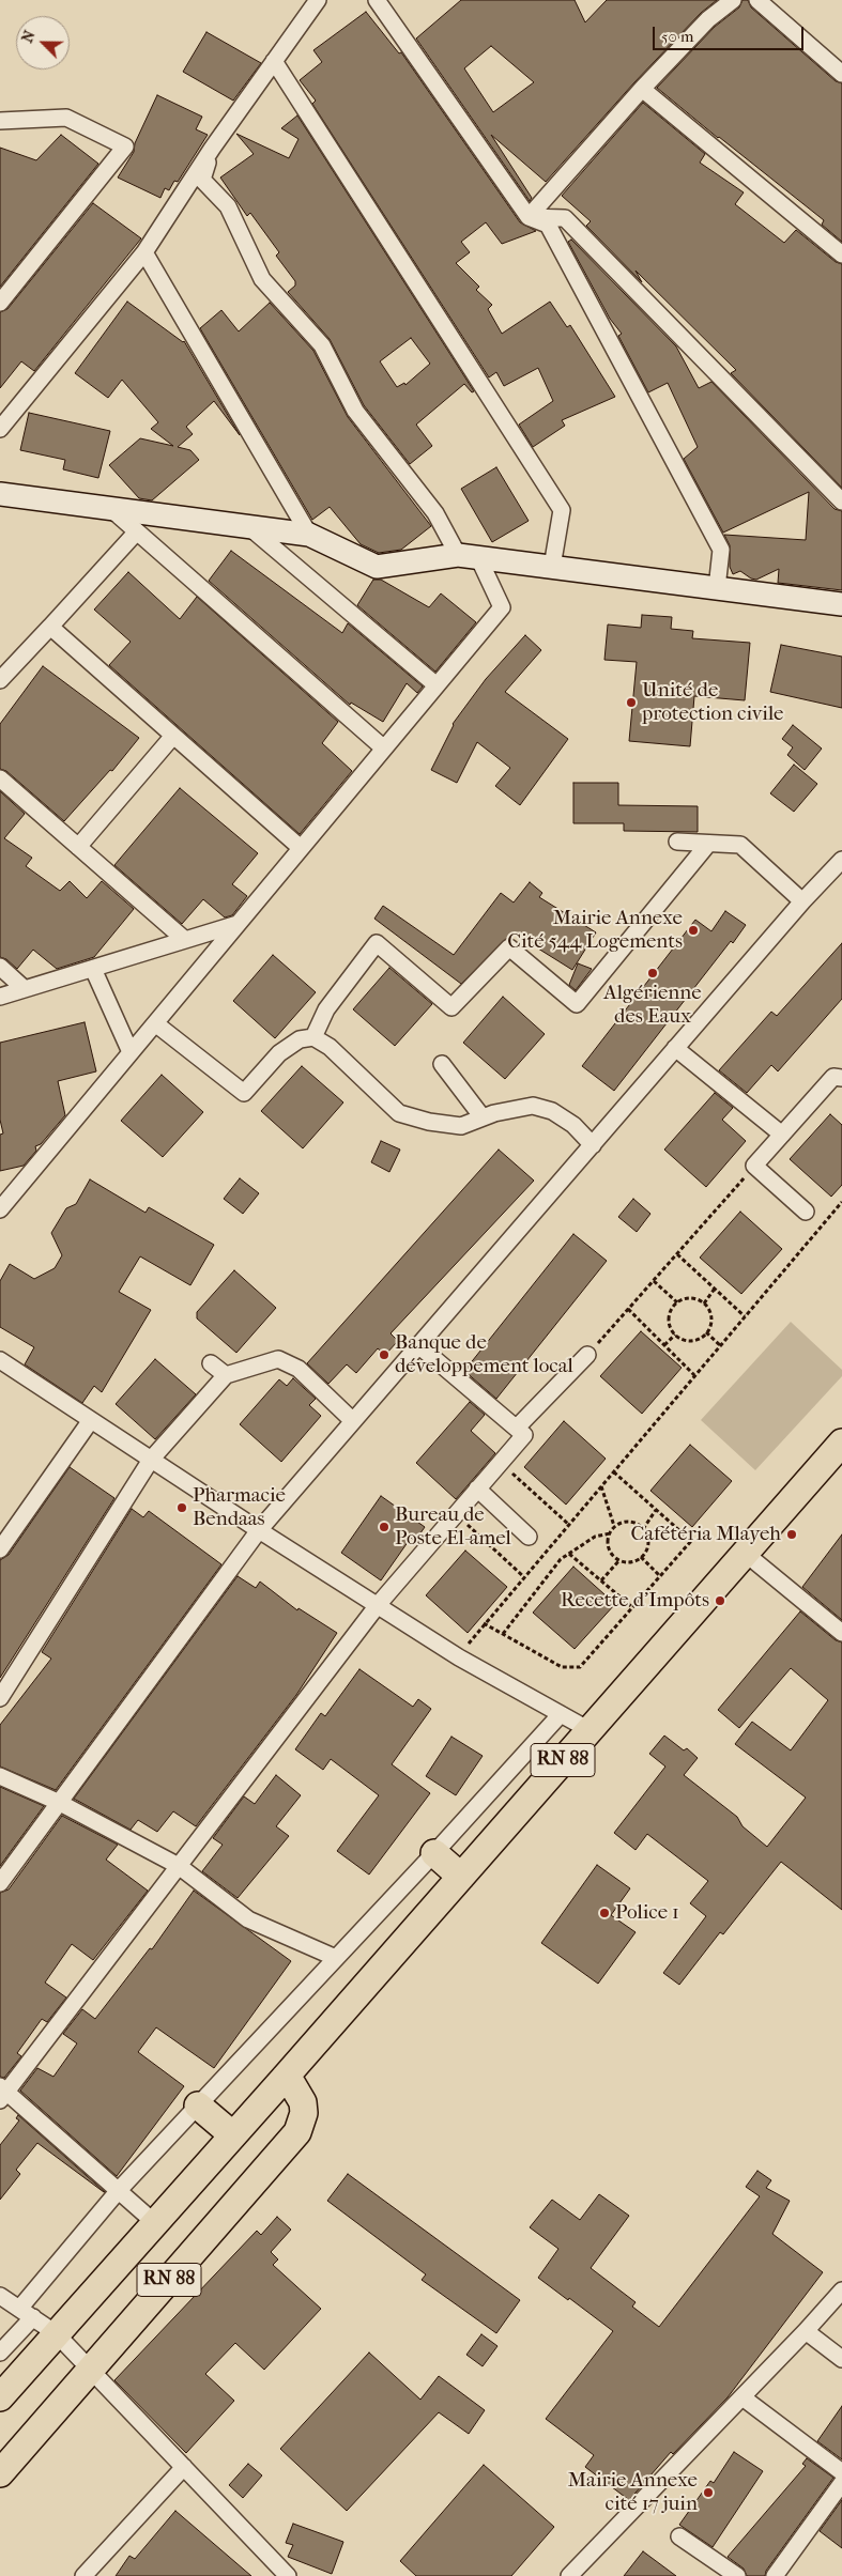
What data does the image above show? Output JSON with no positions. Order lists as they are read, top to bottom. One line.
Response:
{"streets":{"main road":["RN 88"]},"places":["Unité de protection civile","Mairie Annexe Cité 544 Logements","Algérienne des Eaux","Banque de développement local","Pharmacie Bendaas","Bureau de Poste El-amel","Cafétéria Mlayeh","Recette d'Impôts","Police 1","Mairie Annexe cité 17 juin"],"scale_bar":"50 m","north":"top left"}
